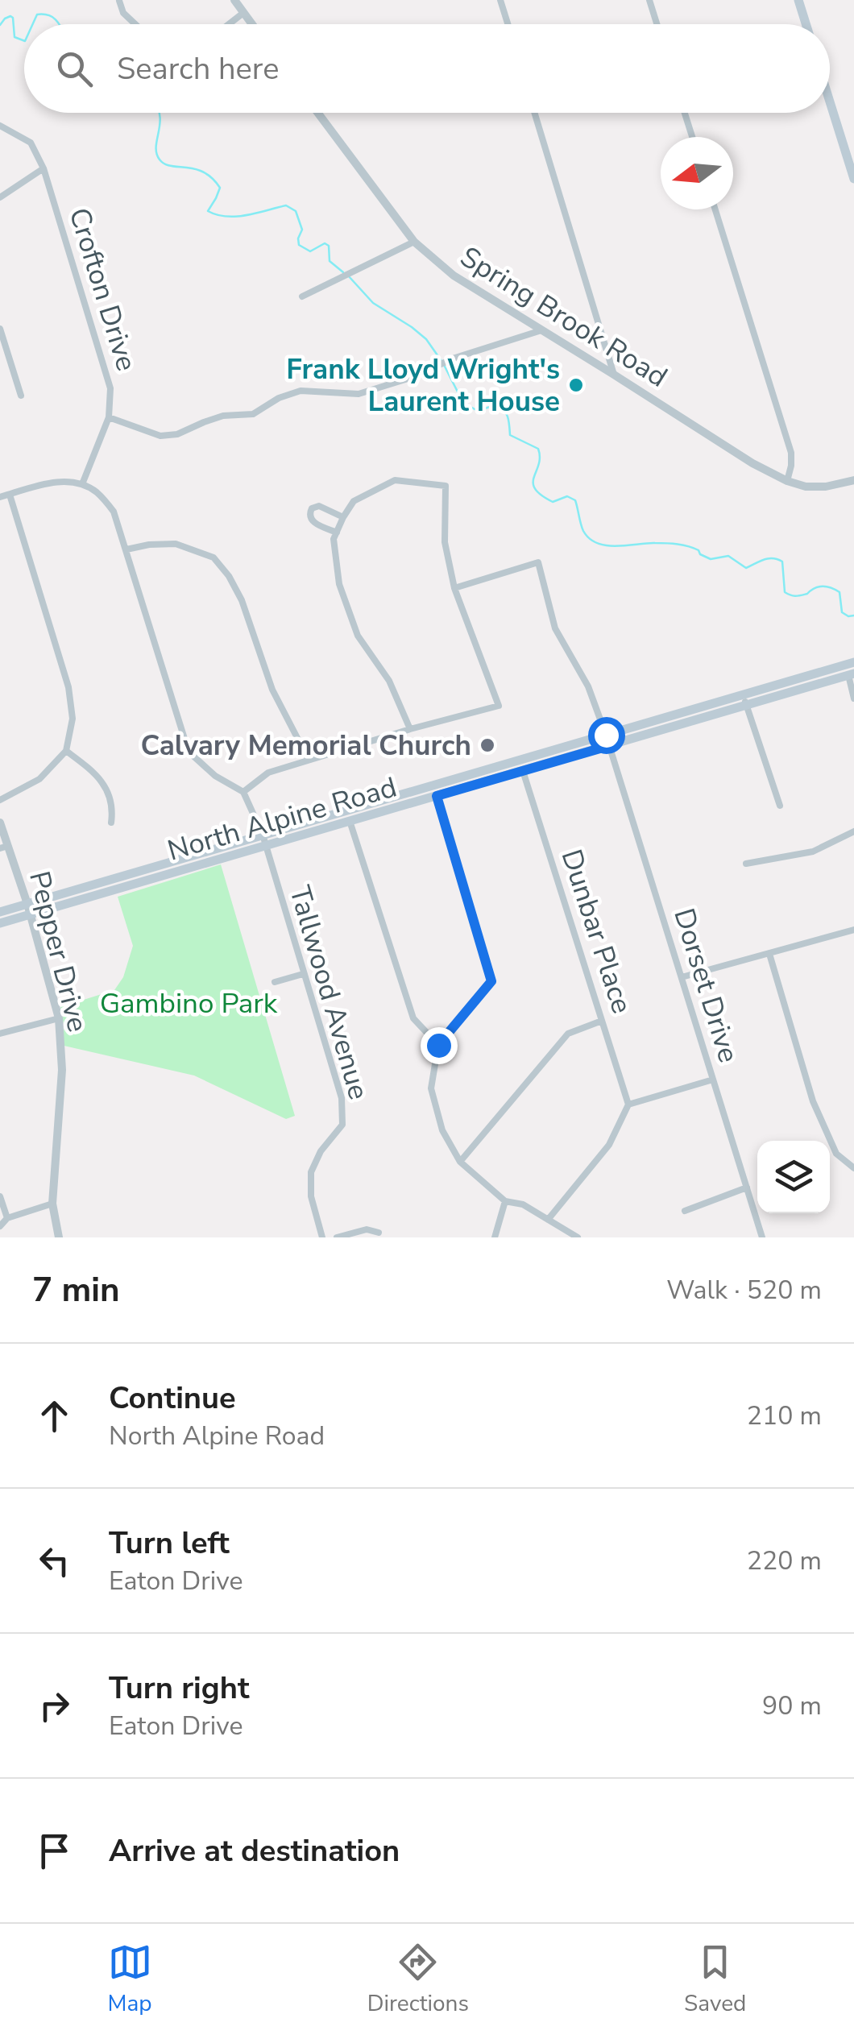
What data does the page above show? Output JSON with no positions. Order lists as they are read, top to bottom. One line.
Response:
{"streets":{"main road":["North Alpine Road"],"street":["Crofton Drive","Spring Brook Road","Dunbar Place","Pepper Drive","Dorset Drive","Tallwood Avenue"]},"crossings":[["North Alpine Road","Dunbar Place"],["North Alpine Road","Pepper Drive"],["North Alpine Road","Dorset Drive"],["North Alpine Road","Tallwood Avenue"]],"parks":["Gambino Park"],"places":["Frank Lloyd Wright's Laurent House","Calvary Memorial Church"],"north":"left","page":{"search":"Search here","heading":["7 min","Walk · 520 m"],"list":[["Continue","North Alpine Road","210 m"],["Turn left","Eaton Drive","220 m"],["Turn right","Eaton Drive","90 m"],"Arrive at destination"],"nav":["Map","Directions","Saved"]}}
